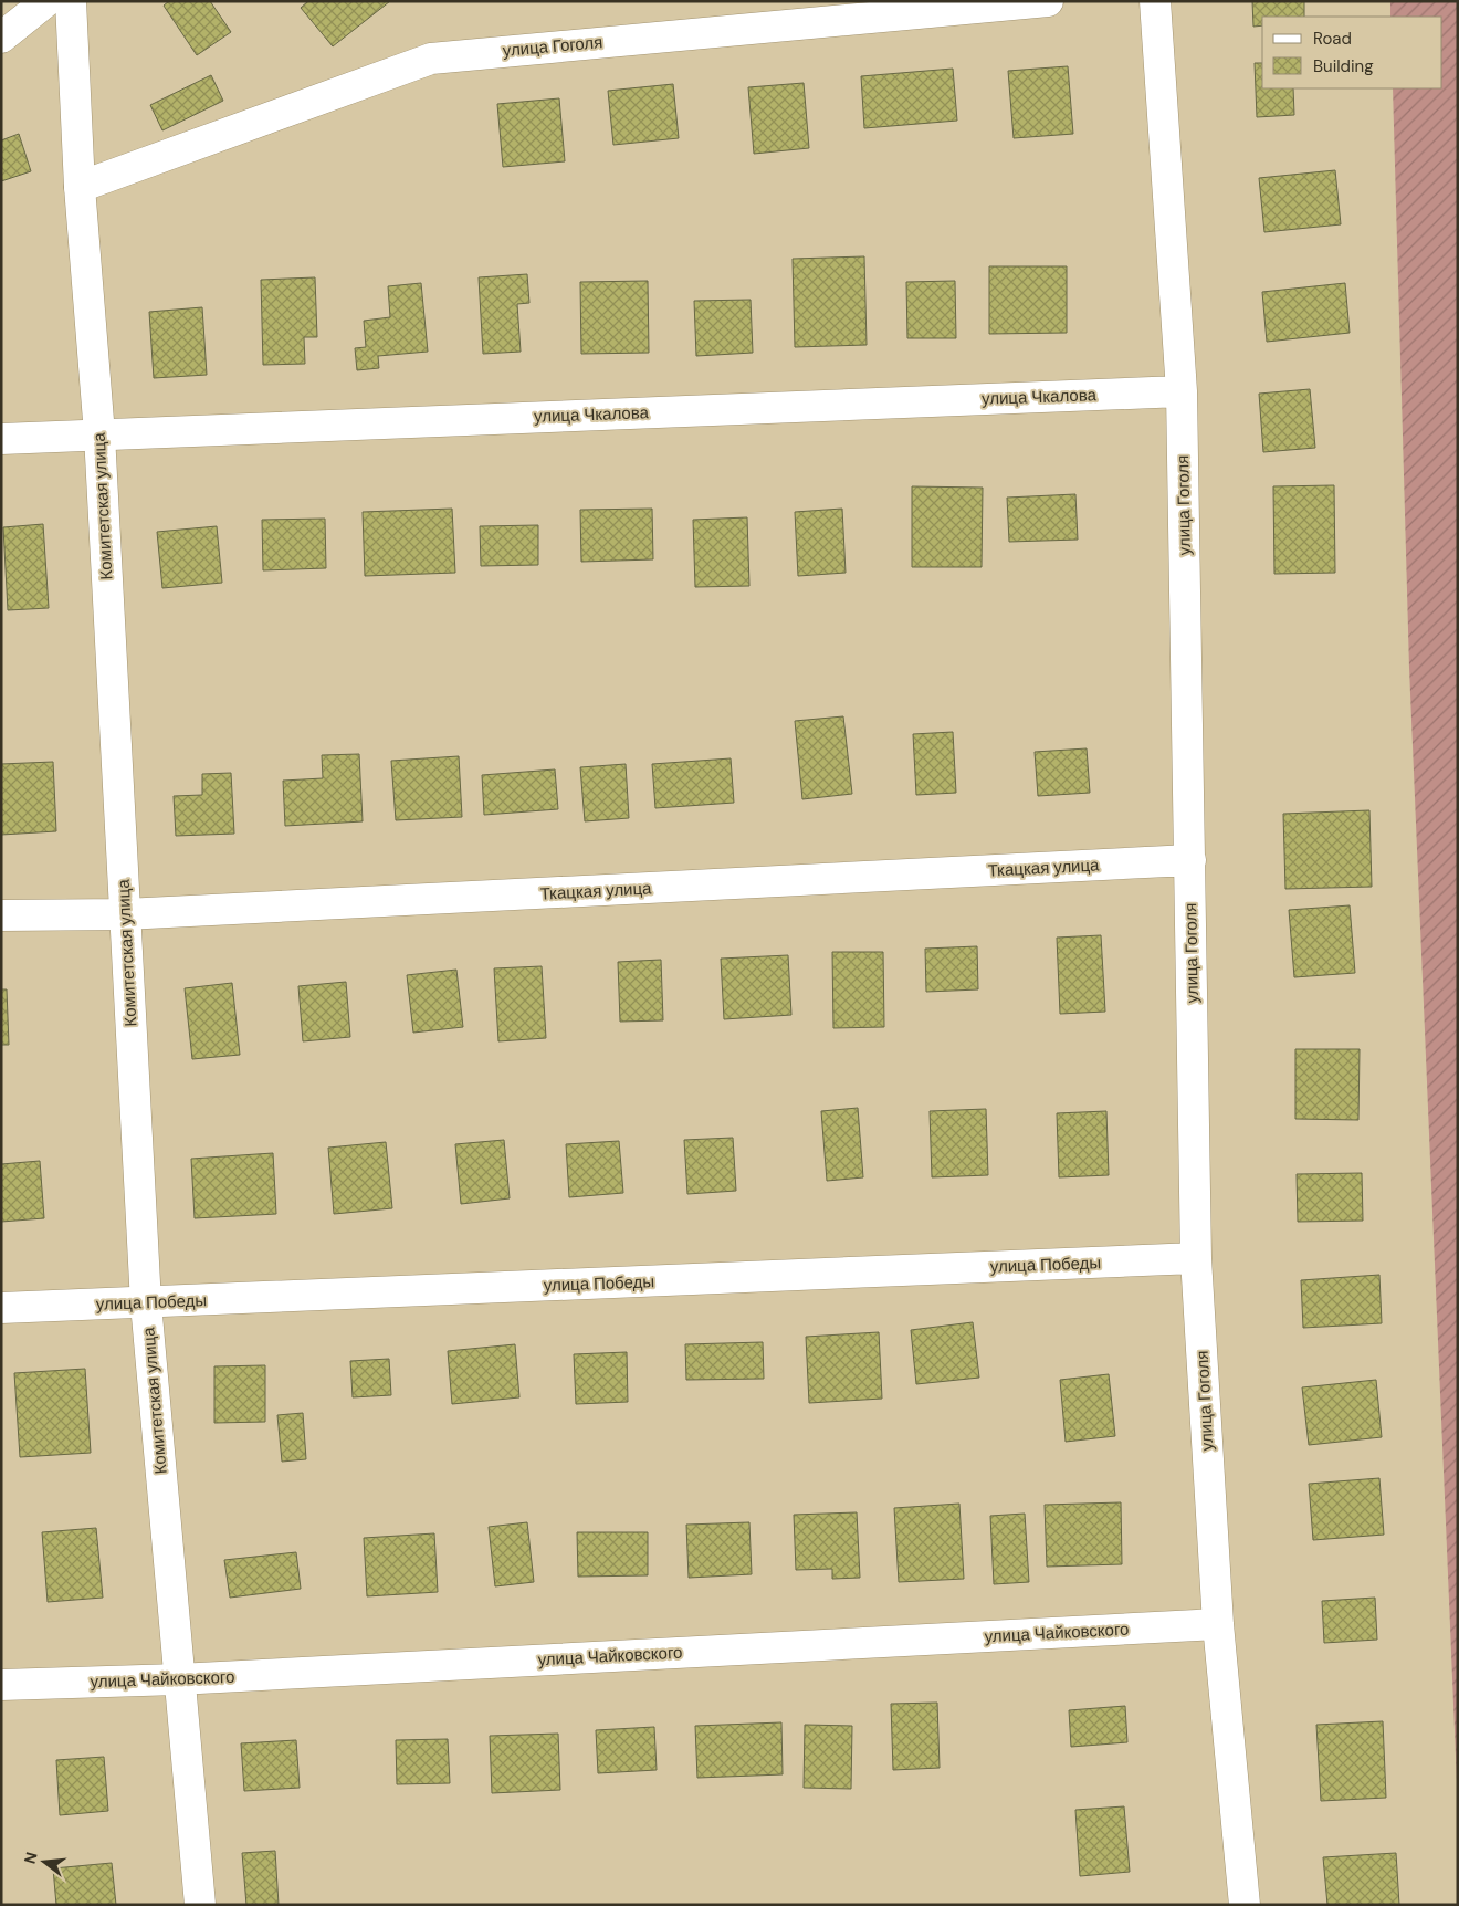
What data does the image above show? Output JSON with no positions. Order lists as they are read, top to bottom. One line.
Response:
{"streets":{"street":["улица Гоголя","улица Чкалова","Комитетская улица","Ткацкая улица","улица Победы","улица Чайковского"]},"crossings":[["улица Гоголя","улица Чкалова"],["улица Гоголя","Комитетская улица"],["улица Гоголя","Ткацкая улица"],["улица Гоголя","улица Победы"],["улица Гоголя","улица Чайковского"],["улица Чкалова","Комитетская улица"],["Комитетская улица","Ткацкая улица"],["Комитетская улица","улица Победы"],["Комитетская улица","улица Чайковского"]],"legend":["Road","Building"],"north":"left"}
